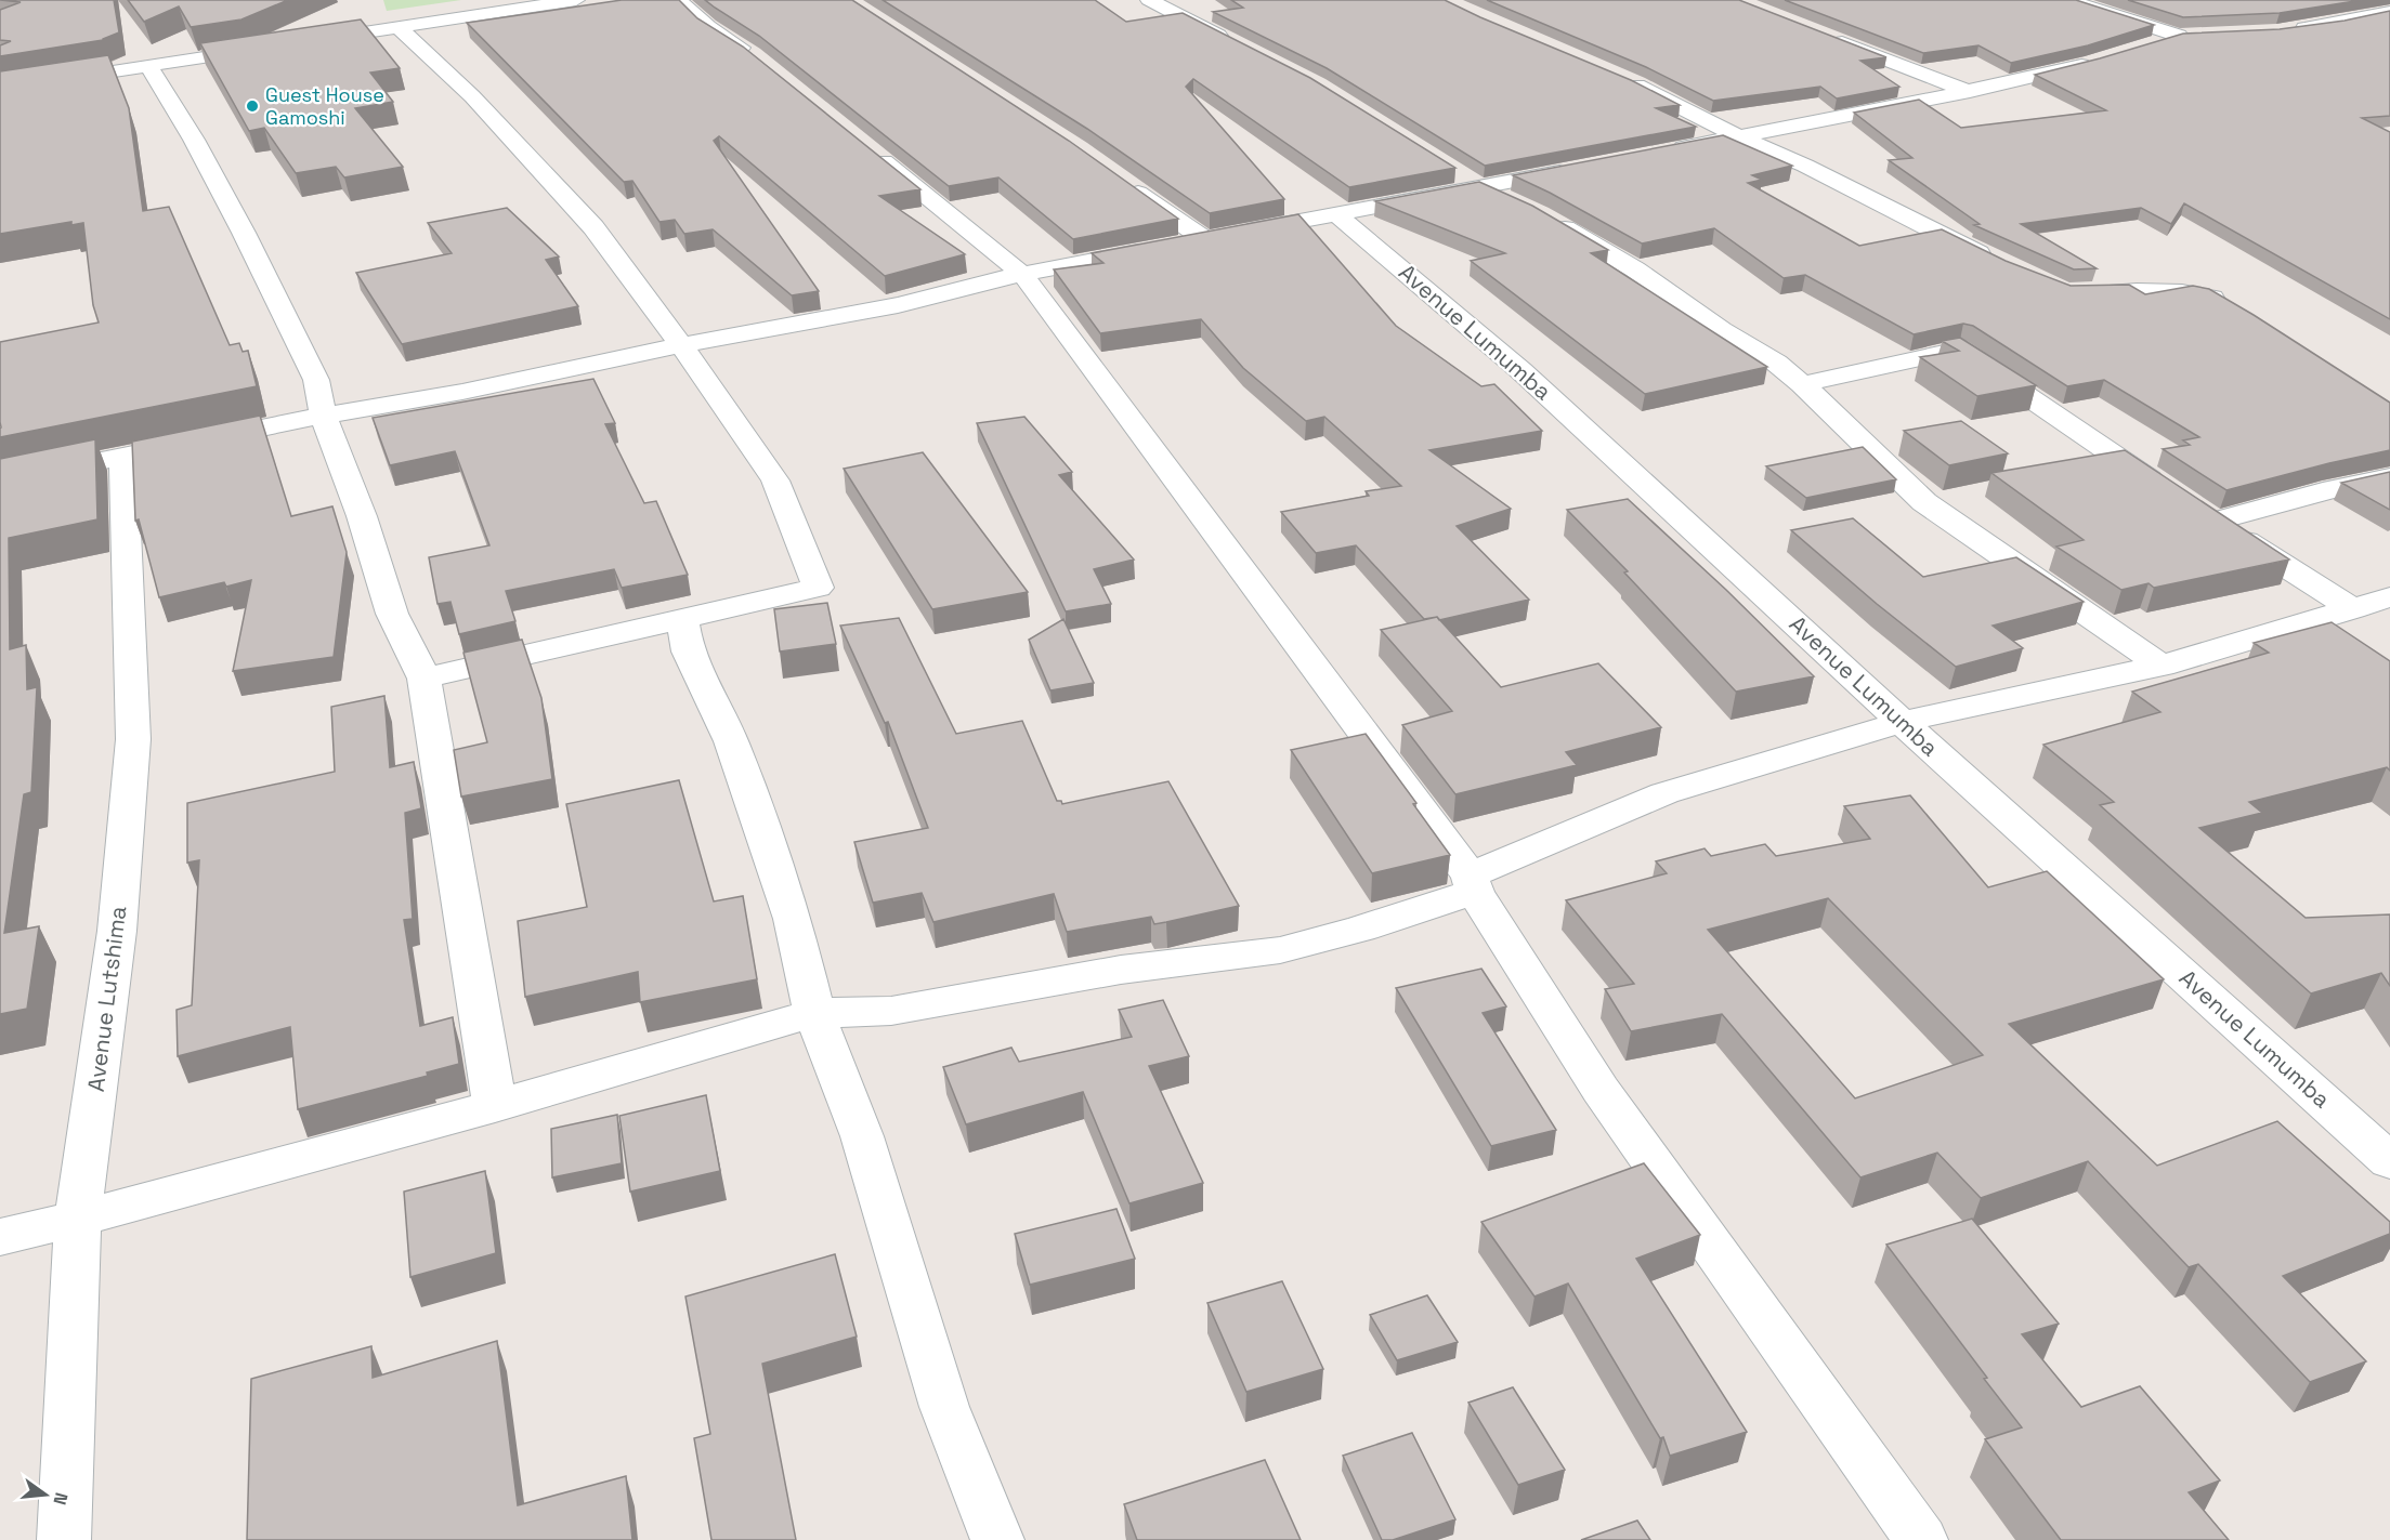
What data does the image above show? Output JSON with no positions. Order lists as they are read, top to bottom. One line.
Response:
{"streets":{"street":["Avenue Lumumba","Avenue Lutshima"]},"places":["Guest House Gamoshi"],"north":"right"}
